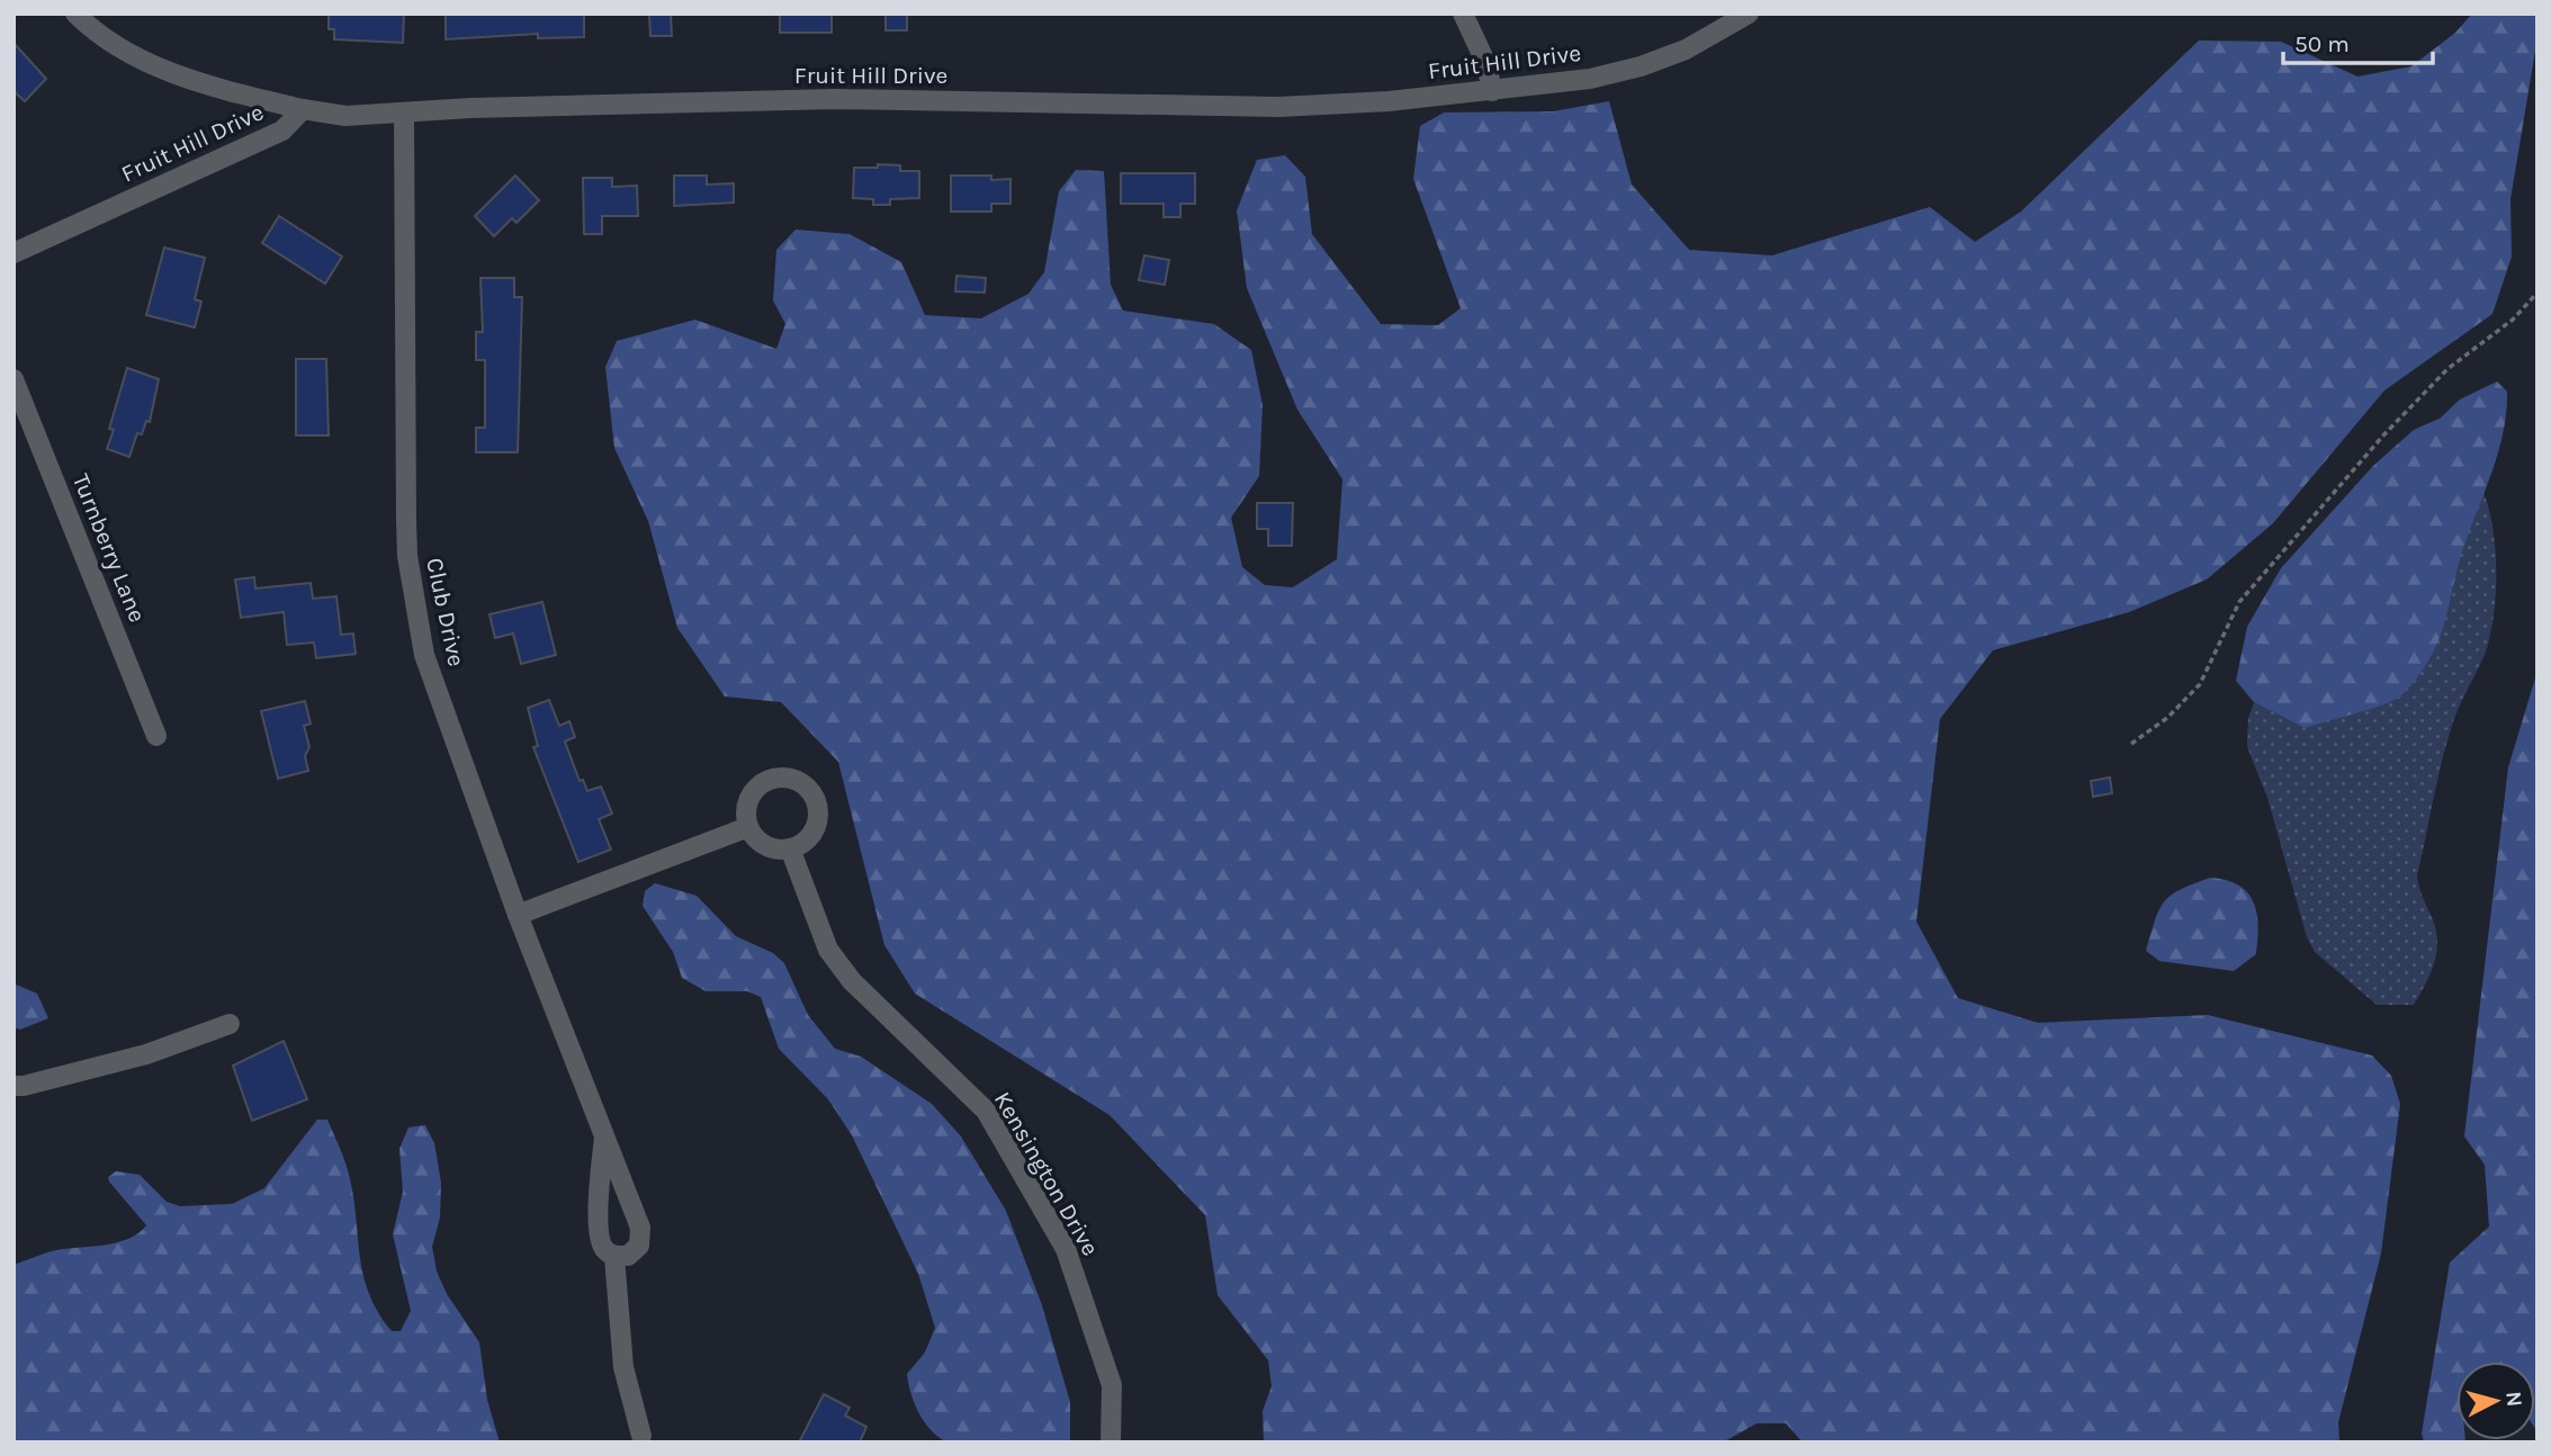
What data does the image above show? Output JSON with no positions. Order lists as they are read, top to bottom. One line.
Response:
{"streets":{"street":["Fruit Hill Drive","Turnberry Lane","Club Drive","Kensington Drive"]},"crossings":[["Fruit Hill Drive","Club Drive"]],"scale_bar":"50 m","north":"right"}
